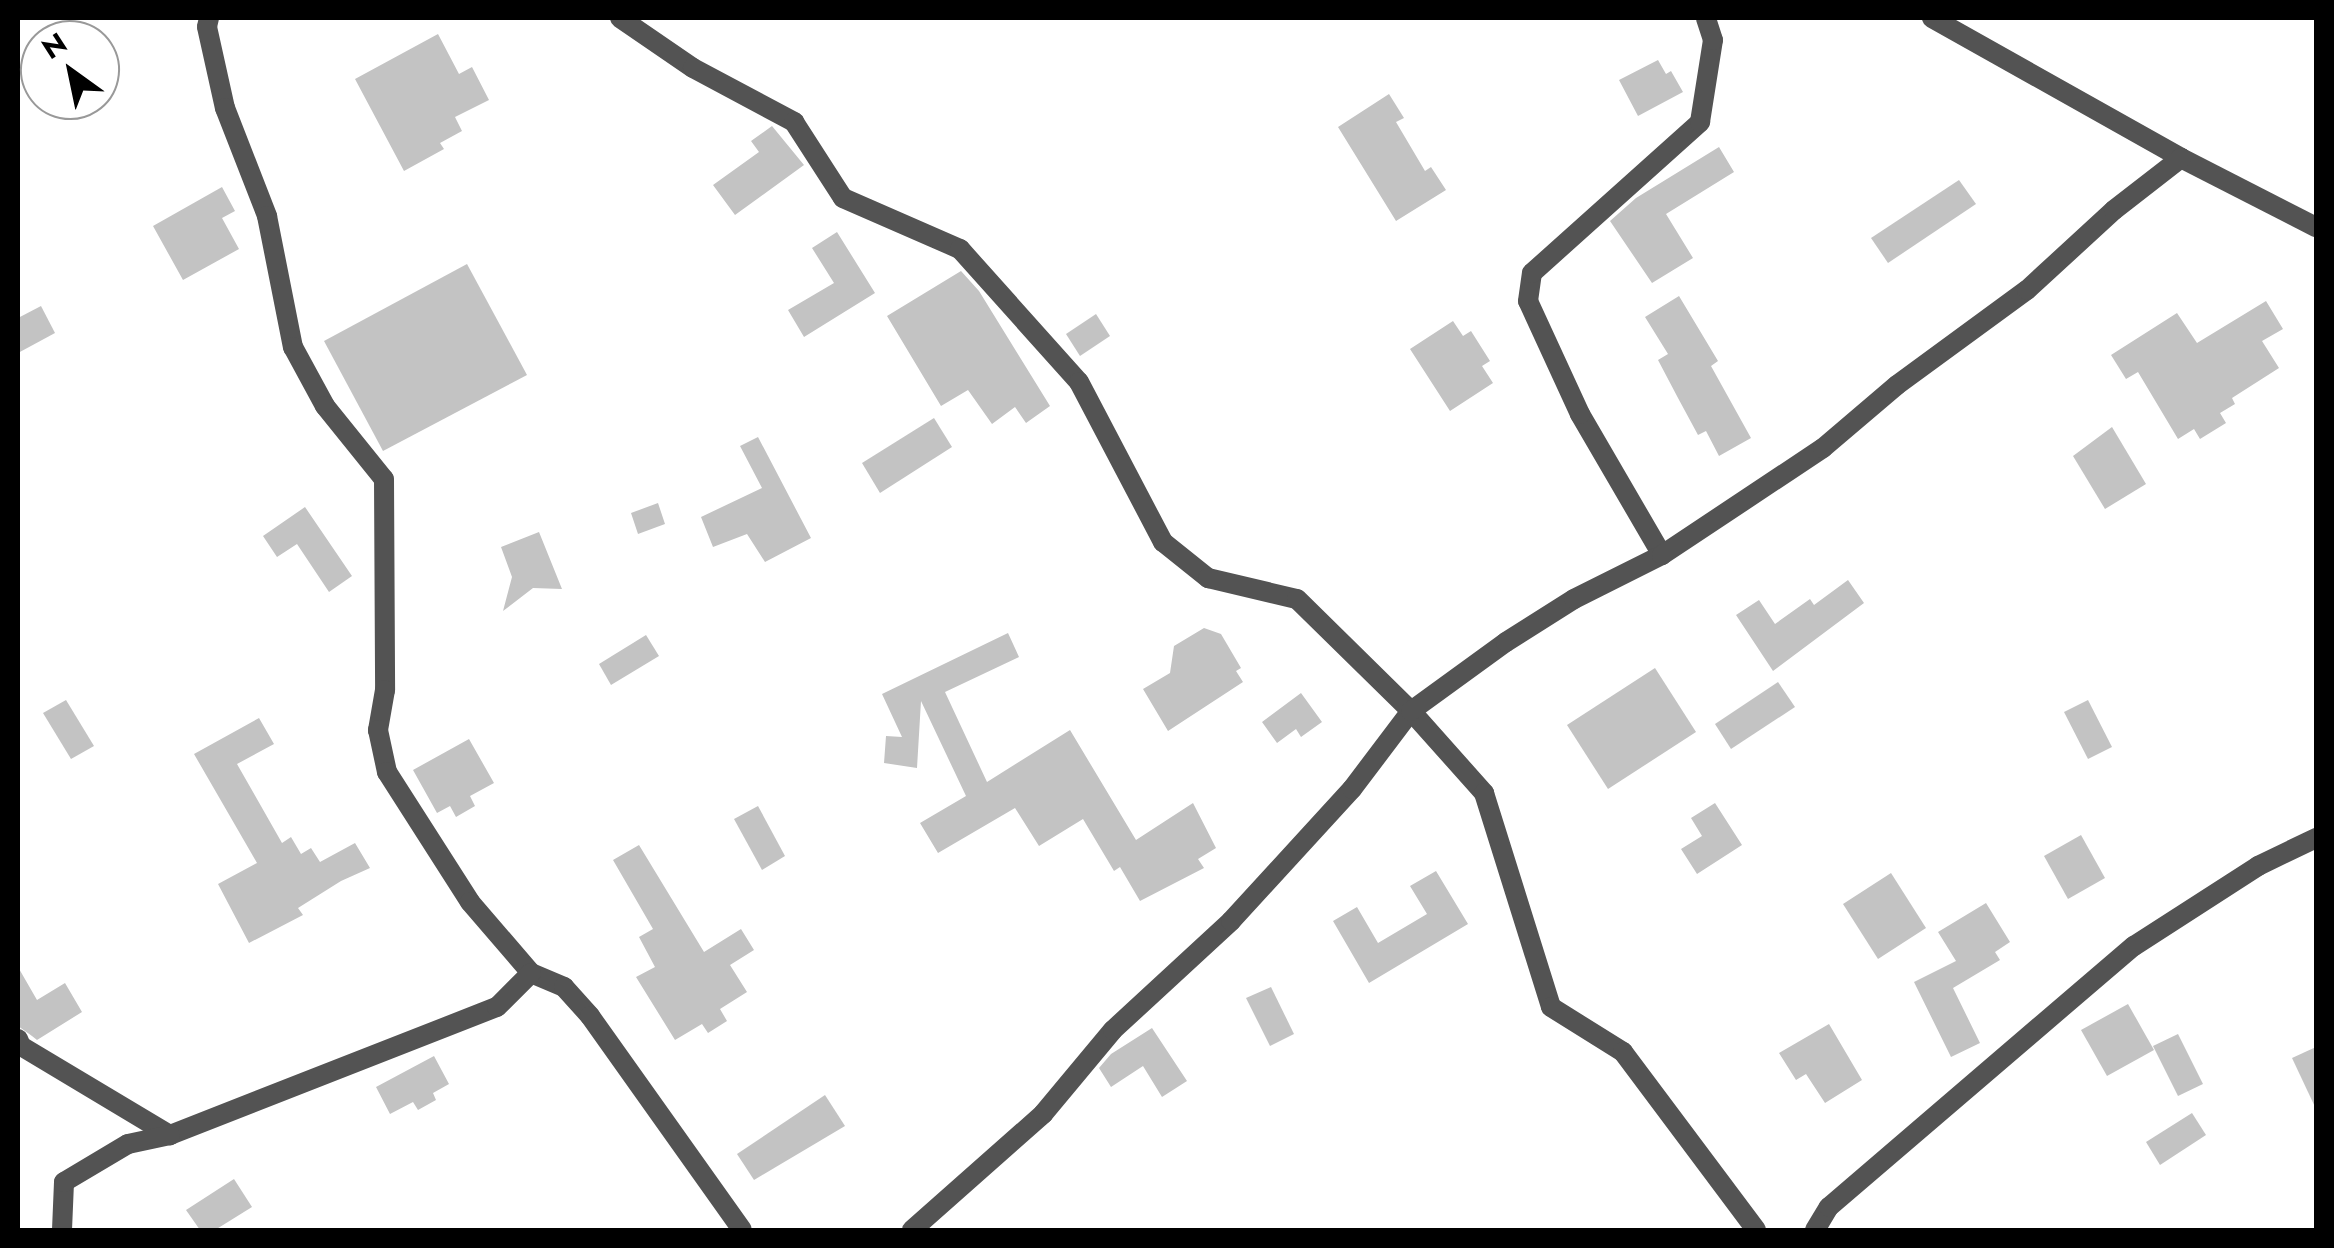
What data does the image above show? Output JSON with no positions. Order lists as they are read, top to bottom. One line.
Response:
{"north":"top left"}
